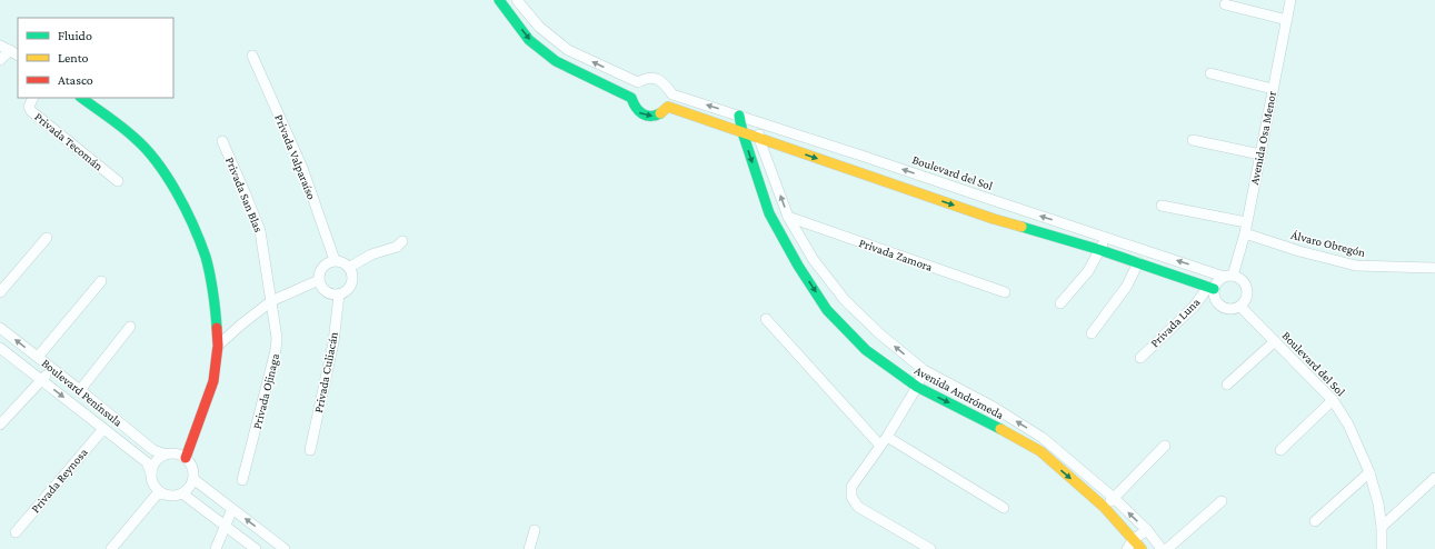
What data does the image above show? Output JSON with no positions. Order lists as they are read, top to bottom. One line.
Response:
{"streets":{"street":["Avenida Osa Menor","Privada Tecomán","Privada Valparaíso","Boulevard del Sol","Privada San Blas","Álvaro Obregón","Privada Zamora","Privada Luna","Privada Culiacán","Privada Ojinaga","Boulevard Península","Avenida Andrómeda","Privada Reynosa"]},"crossings":[["Avenida Osa Menor","Boulevard del Sol"],["Avenida Osa Menor","Álvaro Obregón"],["Avenida Osa Menor","Privada Luna"],["Privada Valparaíso","Privada Culiacán"],["Boulevard del Sol","Privada Luna"],["Boulevard del Sol","Avenida Andrómeda"],["Privada San Blas","Privada Ojinaga"],["Privada Zamora","Avenida Andrómeda"],["Boulevard Península","Privada Reynosa"]],"legend":["Fluido","Lento","Atasco"]}
